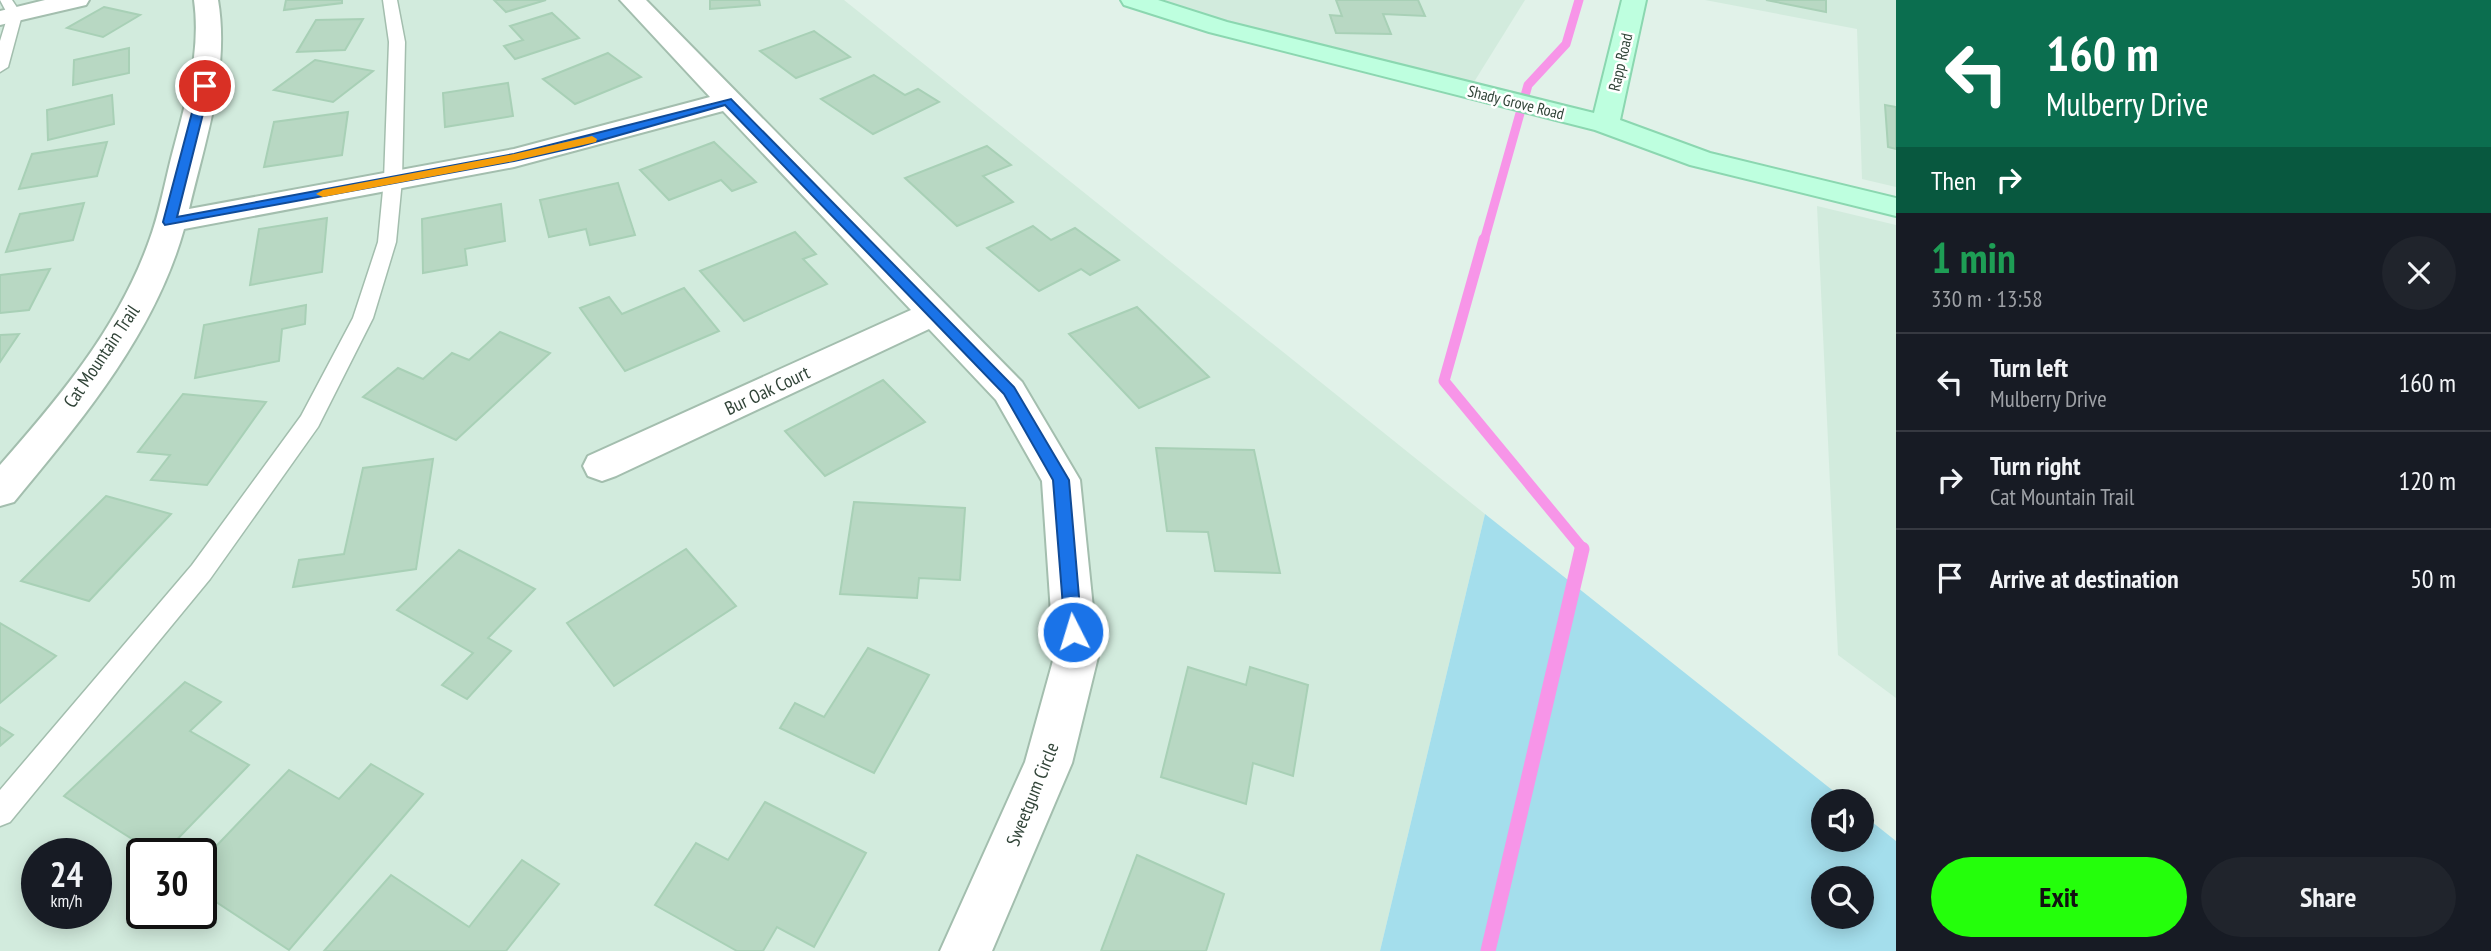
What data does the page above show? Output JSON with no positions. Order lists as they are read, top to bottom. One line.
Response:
{"streets":{"main road":["Rapp Road","Shady Grove Road"],"street":["Cat Mountain Trail","Bur Oak Court","Sweetgum Circle"]},"crossings":[["Rapp Road","Shady Grove Road"],["Bur Oak Court","Sweetgum Circle"]],"page":{"turn":["160 m","Mulberry Drive"],"then":"Then","heading":["1 min","330 m · 13:58"],"list":[{"name":"Turn left","note":"Mulberry Drive","value":"160 m"},{"name":"Turn right","note":"Cat Mountain Trail","value":"120 m"},{"name":"Arrive at destination","value":"50 m"}],"speed":"24 km/h","limit":"30","buttons":["Exit","Share"]}}
